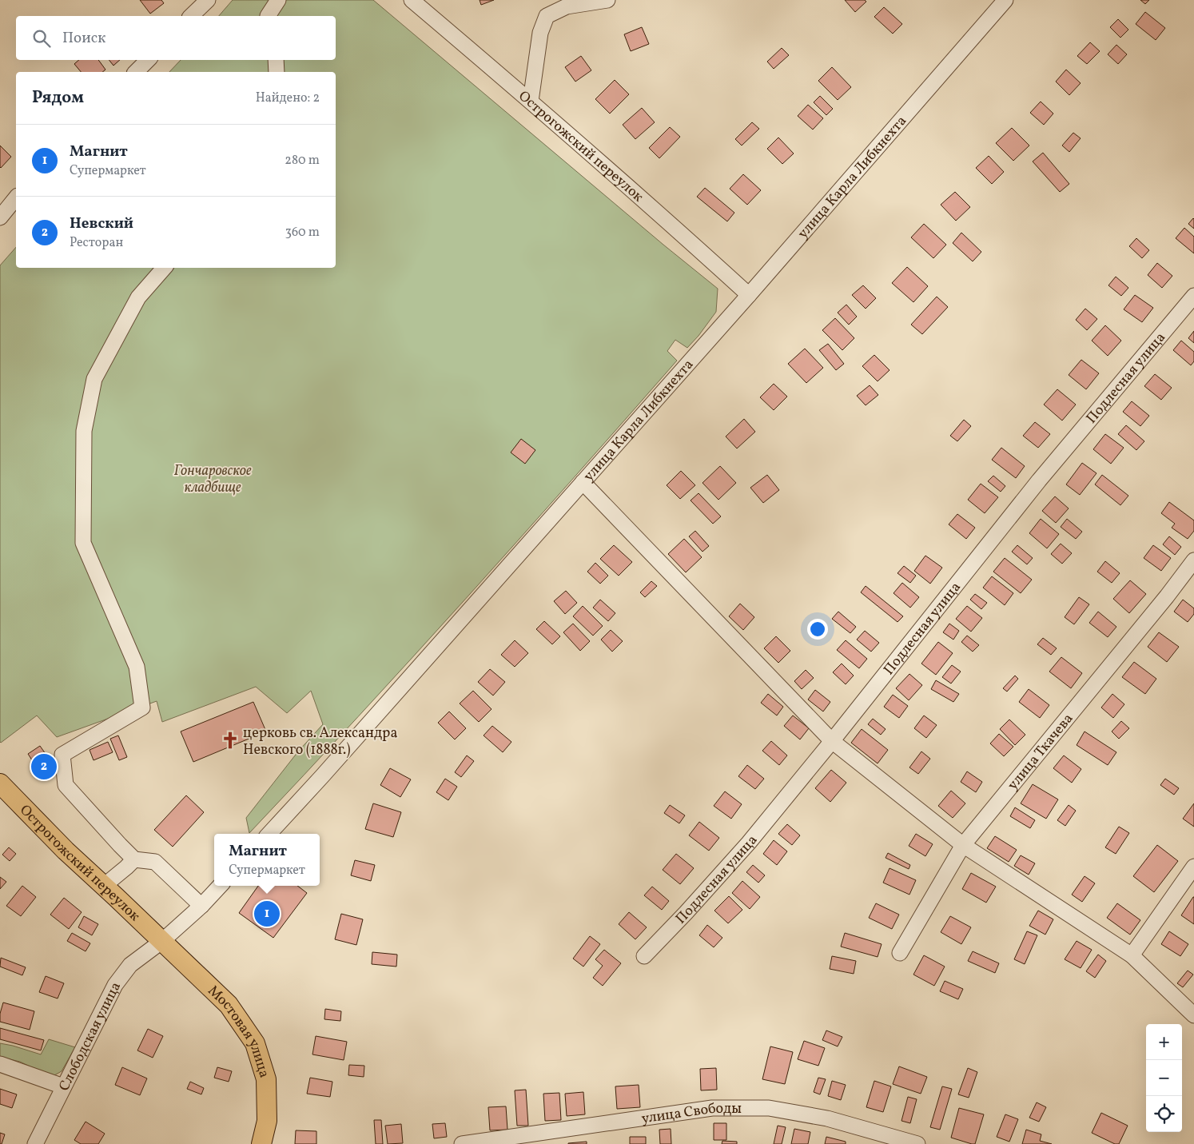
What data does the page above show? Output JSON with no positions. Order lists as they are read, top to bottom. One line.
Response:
{"streets":{"main road":["Острогожский переулок","Мостовая улица"],"street":["улица Карла Либкнехта","Подлесная улица","улица Ткачева","Слободская улица","улица Свободы"]},"crossings":[["Острогожский переулок","улица Карла Либкнехта"],["Острогожский переулок","Мостовая улица"],["Острогожский переулок","Слободская улица"],["Мостовая улица","Слободская улица"]],"parks":["Гончаровское кладбище"],"places":{"church":["церковь св. Александра Невского (1888г.)"]},"page":{"search":"Поиск","heading":["Рядом","Найдено: 2"],"list":[{"mark":"1","name":"Магнит","note":"Супермаркет","value":"280 m"},{"mark":"2","name":"Невский","note":"Ресторан","value":"360 m"}],"pins":["2","1"],"popup":["Магнит","Супермаркет"],"map_buttons":["+","−"]}}
